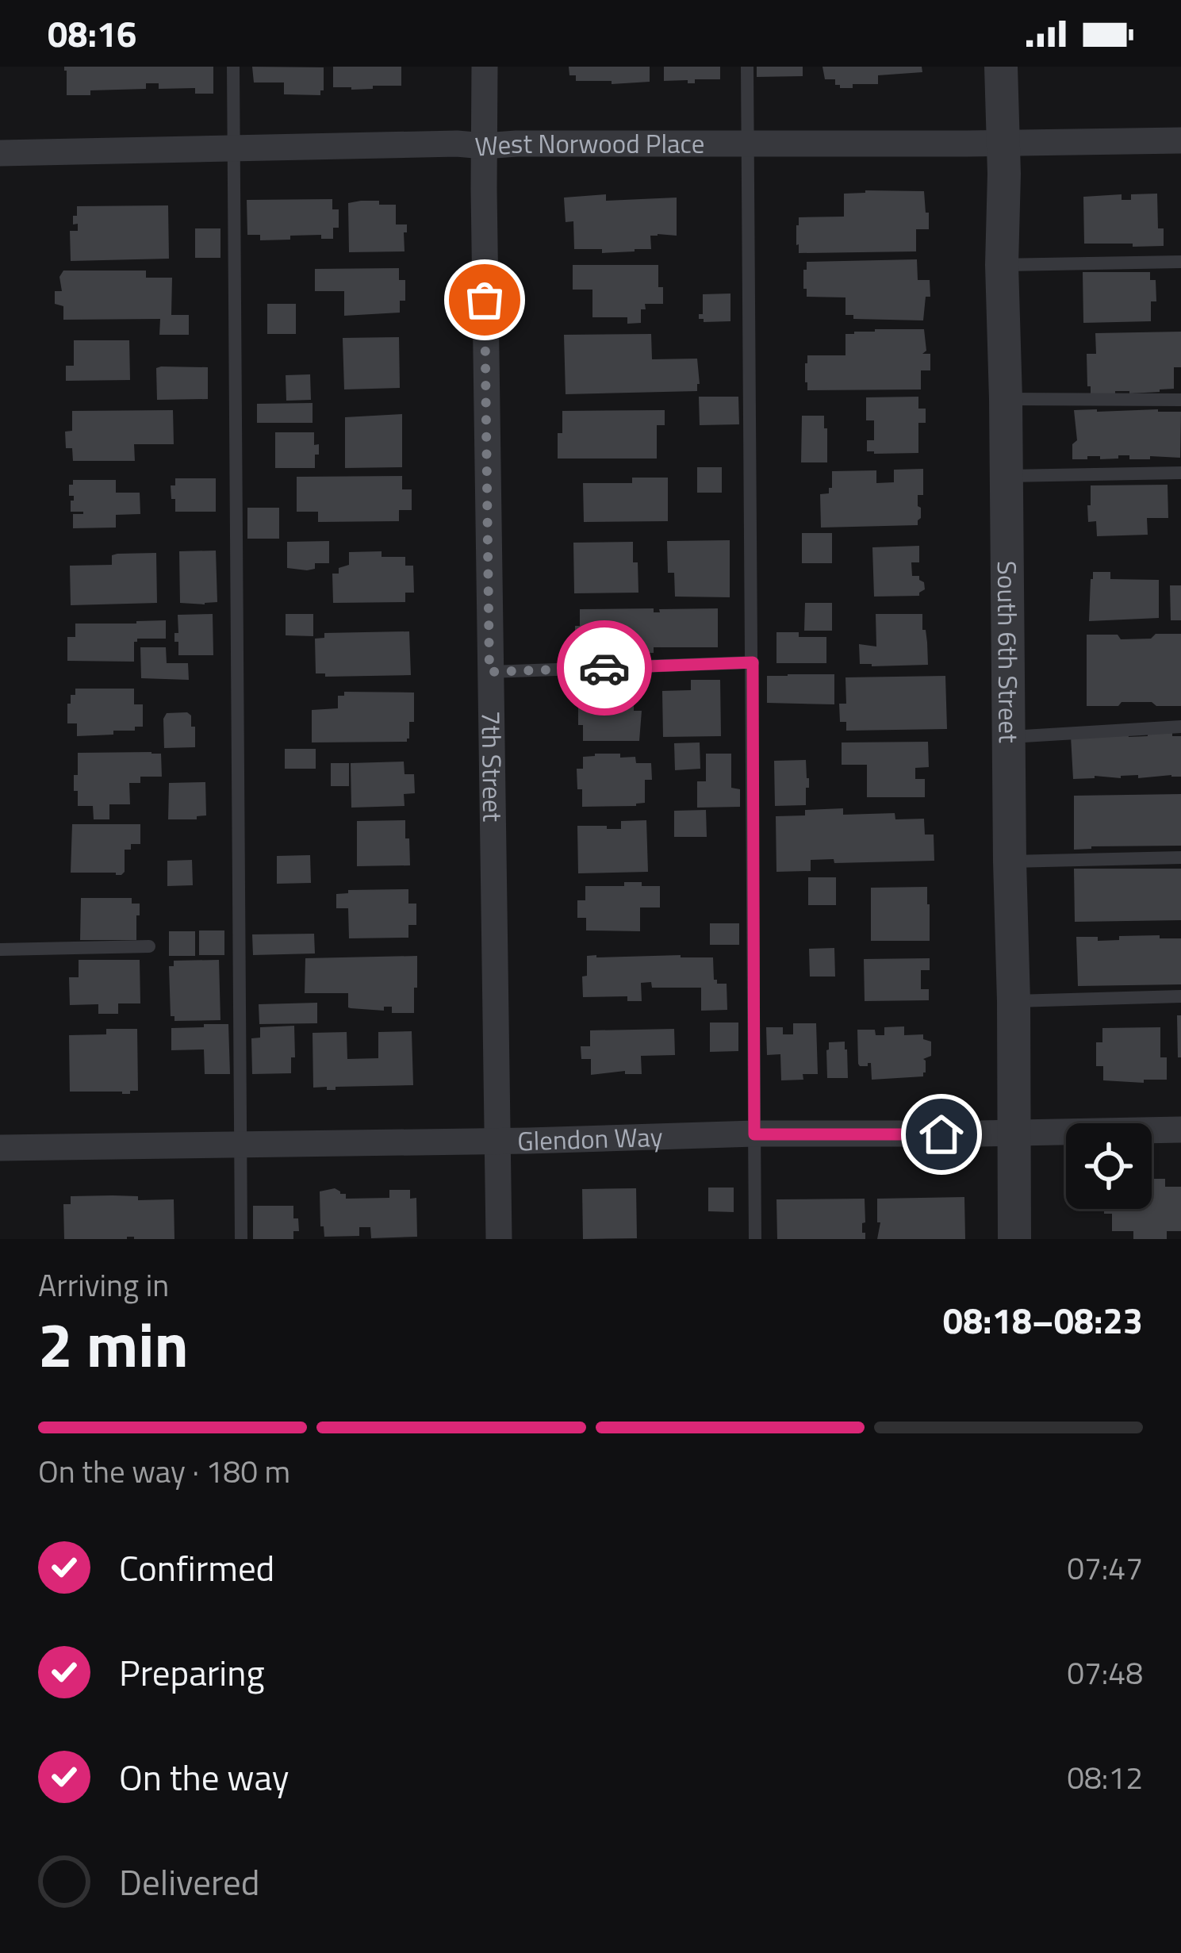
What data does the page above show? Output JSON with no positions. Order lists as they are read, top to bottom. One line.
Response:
{"streets":{"street":["West Norwood Place","South 6th Street","7th Street","Glendon Way"]},"crossings":[["West Norwood Place","South 6th Street"],["West Norwood Place","7th Street"],["South 6th Street","Glendon Way"],["7th Street","Glendon Way"]],"page":{"status":"08:16","heading":["2 min","Arriving in","08:18–08:23"],"bar":"On the way · 180 m","list":[["Confirmed","07:47"],["Preparing","07:48"],["On the way","08:12"],"Delivered"]}}
